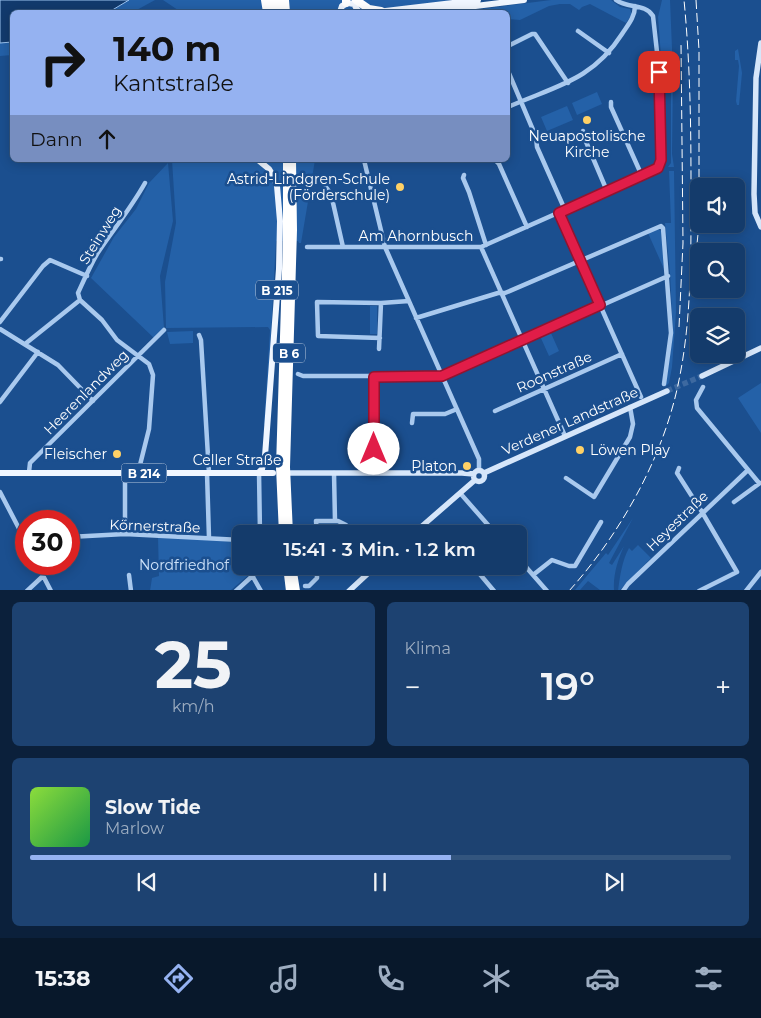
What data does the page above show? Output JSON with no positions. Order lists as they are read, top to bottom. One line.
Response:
{"streets":{"highway":["B 6"],"main road":["B 215","Verdener Landstraße","Celler Straße","B 214"],"street":["Steinweg","Am Ahornbusch","Roonstraße","Heerenlandweg","Heyestraße","Körnerstraße"]},"crossings":[["B 215","Celler Straße"],["Heerenlandweg","Celler Straße"],["Verdener Landstraße","Celler Straße"]],"parks":["Nordfriedhof"],"places":["Neuapostolische Kirche","Astrid-Lindgren-Schule (Förderschule)","Löwen Play","Fleischer","Platon"],"page":{"turn":["140 m","Kantstraße"],"then":"Dann","limit":"30","trip":"15:41 · 3 Min. · 1.2 km","tile":[["25","km/h"],"Klima"],"heat":["−","19°","+"],"song":["Slow Tide","Marlow"],"tabs":"15:38"}}
